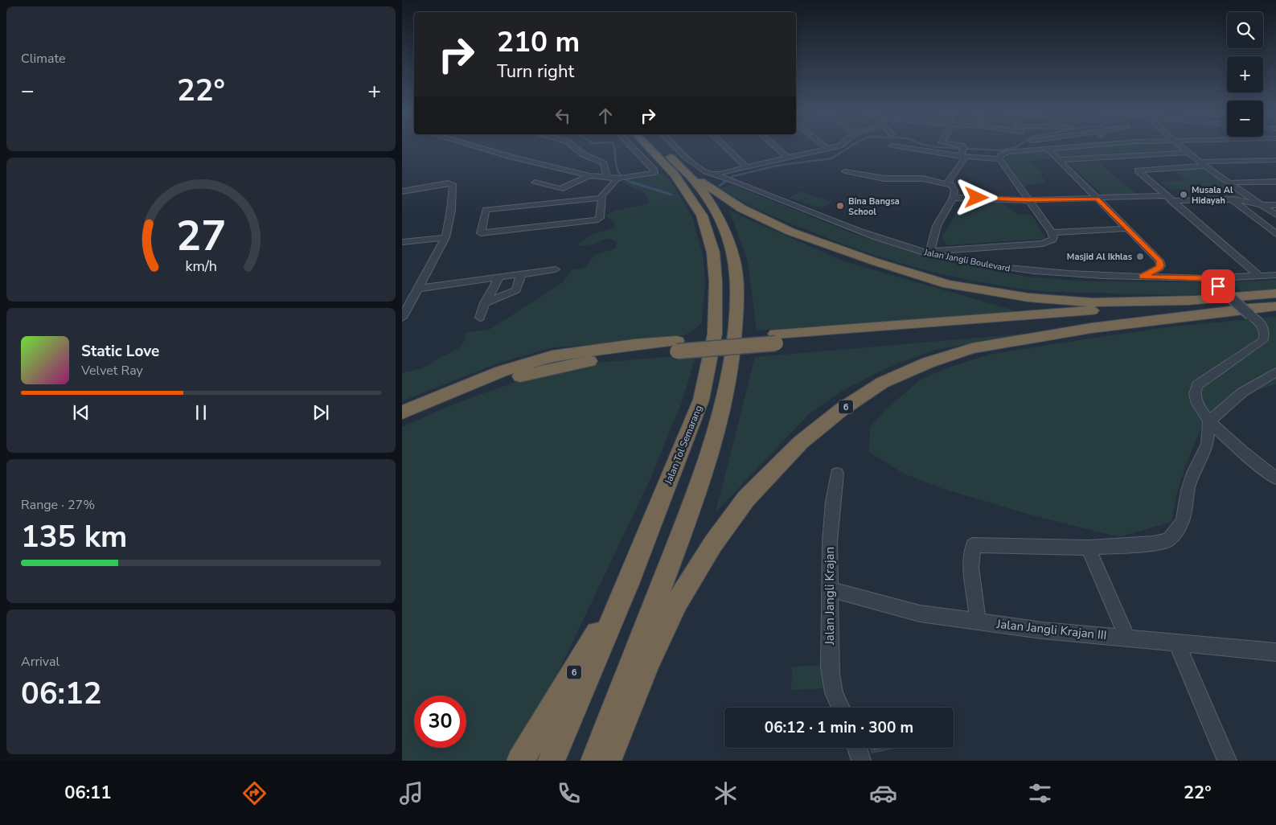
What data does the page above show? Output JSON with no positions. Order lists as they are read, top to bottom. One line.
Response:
{"streets":{"highway":["6","Jalan Tol Semarang"],"street":["Jalan Jangli Boulevard","Jalan Jangli Krajan","Jalan Jangli Krajan III"]},"crossings":[["6","Jalan Tol Semarang"],["Jalan Jangli Krajan","Jalan Jangli Krajan III"]],"places":["Musala Al Hidayah","Bina Bangsa School","Masjid Al Ikhlas"],"page":{"tile":["Climate",["Range · 27%","135 km"],["Arrival","06:12"]],"map_buttons":["+","−"],"turn":["210 m","Turn right"],"heat":["−","22°","+"],"song":["Static Love","Velvet Ray"],"limit":"30","trip":"06:12 · 1 min · 300 m","tabs":["06:11","22°"],"gauge":["27","km/h"]}}
